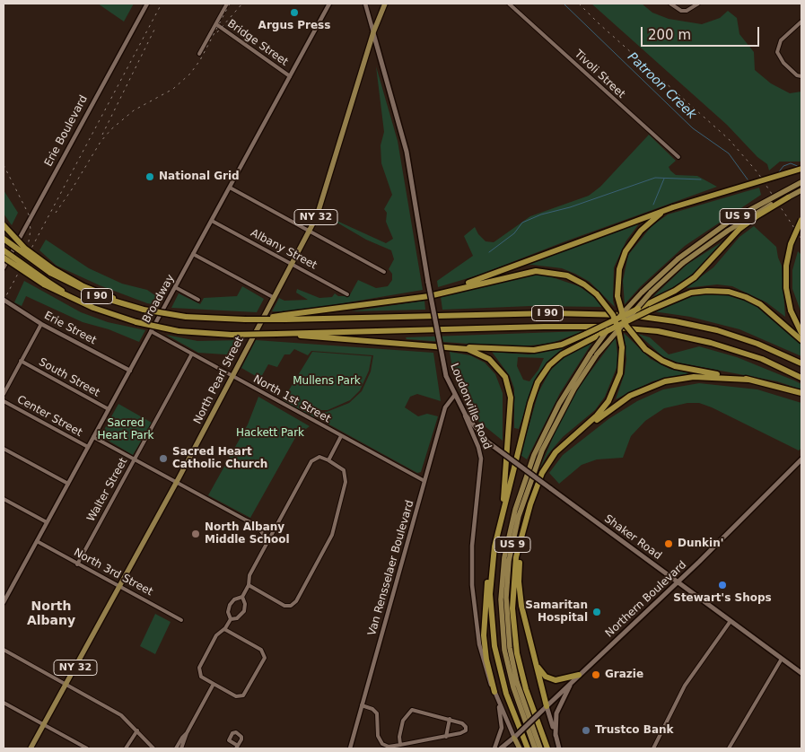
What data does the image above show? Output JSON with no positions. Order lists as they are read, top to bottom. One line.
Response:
{"streets":{"highway":["I 90"],"main road":["US 9","NY 32","North Pearl Street","Loudonville Road","Shaker Road","Northern Boulevard"],"street":["Bridge Street","Tivoli Street","Erie Boulevard","Albany Street","Broadway","Erie Street","South Street","North 1st Street","Center Street","Walter Street","Van Rensselaer Boulevard","North 3rd Street"]},"crossings":[["Bridge Street","Broadway"],["Albany Street","Broadway"],["Albany Street","North Pearl Street"],["Broadway","Erie Street"],["Broadway","South Street"],["Broadway","North 1st Street"],["Broadway","Center Street"],["Broadway","North 3rd Street"],["North Pearl Street","North 1st Street"],["North Pearl Street","Loudonville Road"],["North Pearl Street","North 3rd Street"],["North 1st Street","Walter Street"],["North 1st Street","Van Rensselaer Boulevard"],["Loudonville Road","Shaker Road"],["Loudonville Road","Van Rensselaer Boulevard"],["Loudonville Road","Northern Boulevard"],["Walter Street","North 3rd Street"],["Shaker Road","Northern Boulevard"]],"districts":["North Albany"],"water":["Patroon Creek"],"parks":["Mullens Park","Sacred Heart Park","Hackett Park"],"places":["Argus Press","National Grid","Sacred Heart Catholic Church","North Albany Middle School","Dunkin'","Stewart's Shops","Samaritan Hospital","Grazie","Trustco Bank"],"scale_bar":"200 m"}
